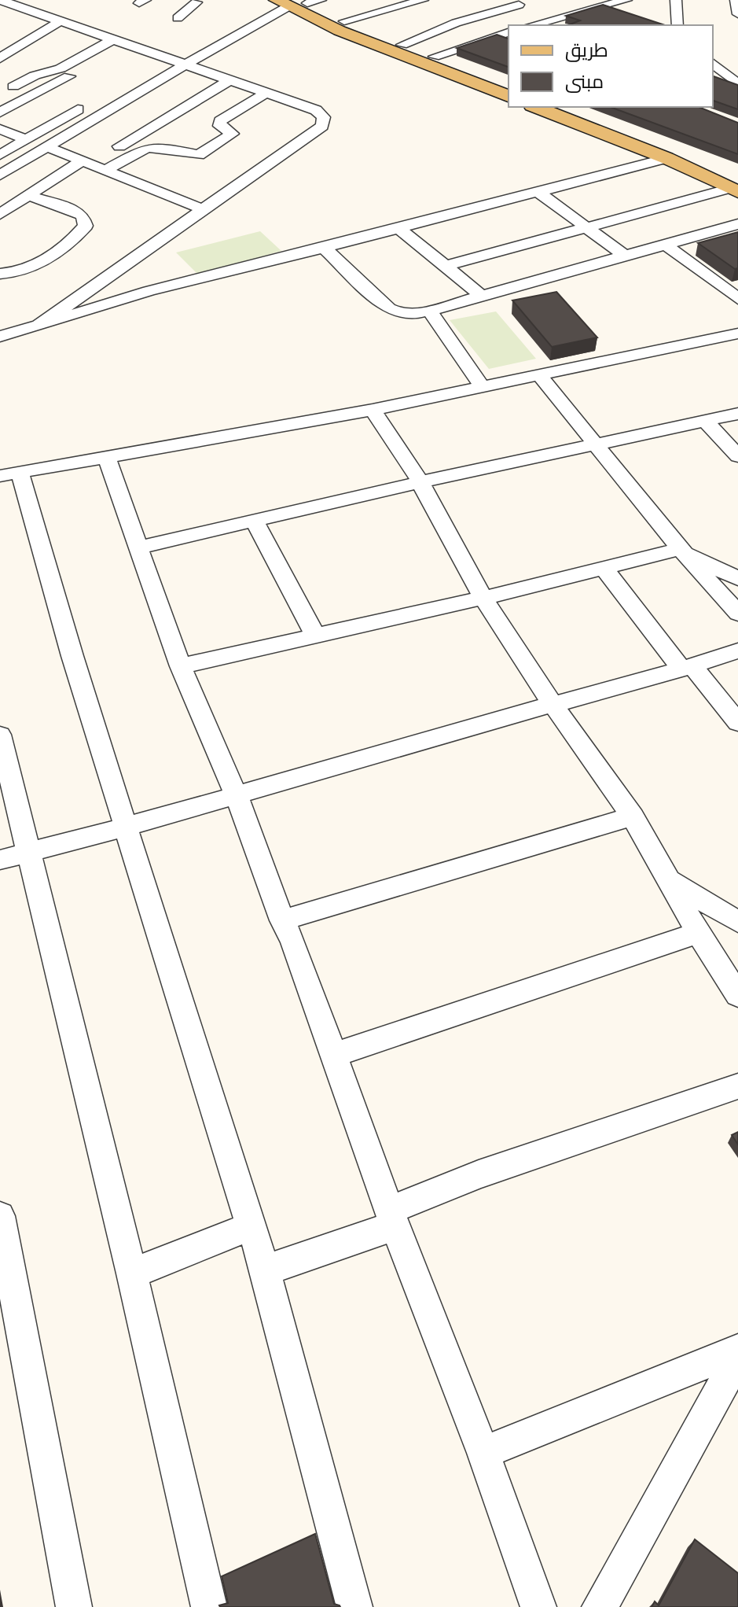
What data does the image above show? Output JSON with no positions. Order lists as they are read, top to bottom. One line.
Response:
{"legend":["طريق","مبنى"]}
